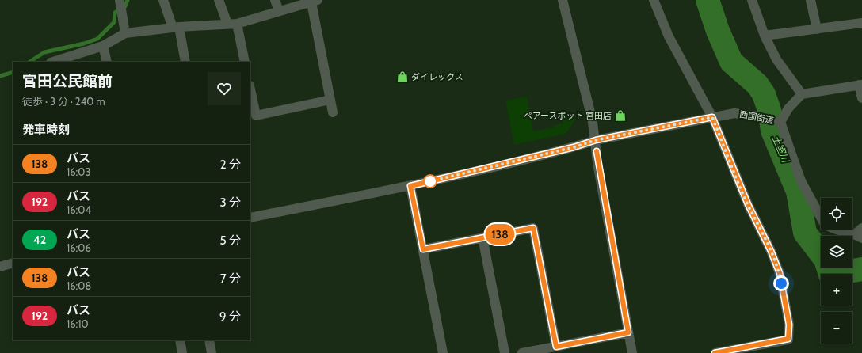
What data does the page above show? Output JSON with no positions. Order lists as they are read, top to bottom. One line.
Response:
{"streets":{"street":["西国街道"]},"water":["土室川"],"places":{"shop":["ダイレックス","ペアースポット 宮田店"]},"lines":["bus line 138"],"page":{"on_map":"138","heading":[["宮田公民館前","徒歩 · 3 分 · 240 m"],"発車時刻"],"list":[{"mark":"138","name":"バス","note":"16:03","value":"2 分"},{"mark":"192","name":"バス","note":"16:04","value":"3 分"},{"mark":"42","name":"バス","note":"16:06","value":"5 分"},{"mark":"138","name":"バス","note":"16:08","value":"7 分"},{"mark":"192","name":"バス","note":"16:10","value":"9 分"}],"map_buttons":["+","−"]}}
